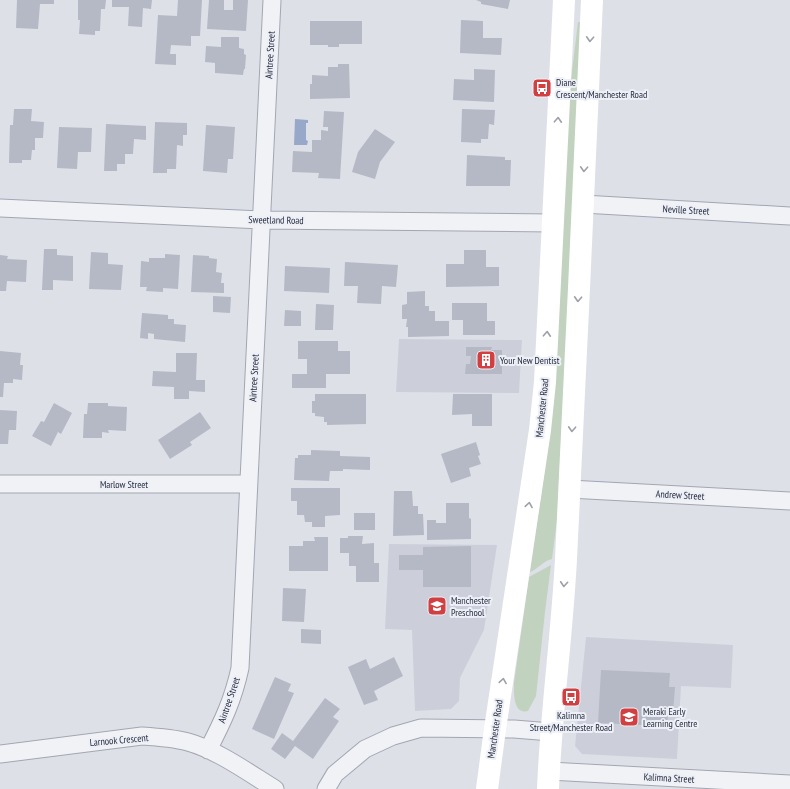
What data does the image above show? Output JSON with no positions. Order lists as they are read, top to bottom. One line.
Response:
{"streets":{"main road":["Manchester Road"],"street":["Aintree Street","Neville Street","Sweetland Road","Marlow Street","Andrew Street","Larnook Crescent","Kalimna Street"]},"crossings":[["Aintree Street","Sweetland Road"],["Aintree Street","Marlow Street"],["Aintree Street","Larnook Crescent"],["Sweetland Road","Manchester Road"]],"places":{"bus stop":["Diane Crescent/Manchester Road","Kalimna Street/Manchester Road"],"building":["Your New Dentist"],"school or university":["Manchester Preschool","Meraki Early Learning Centre"]}}
